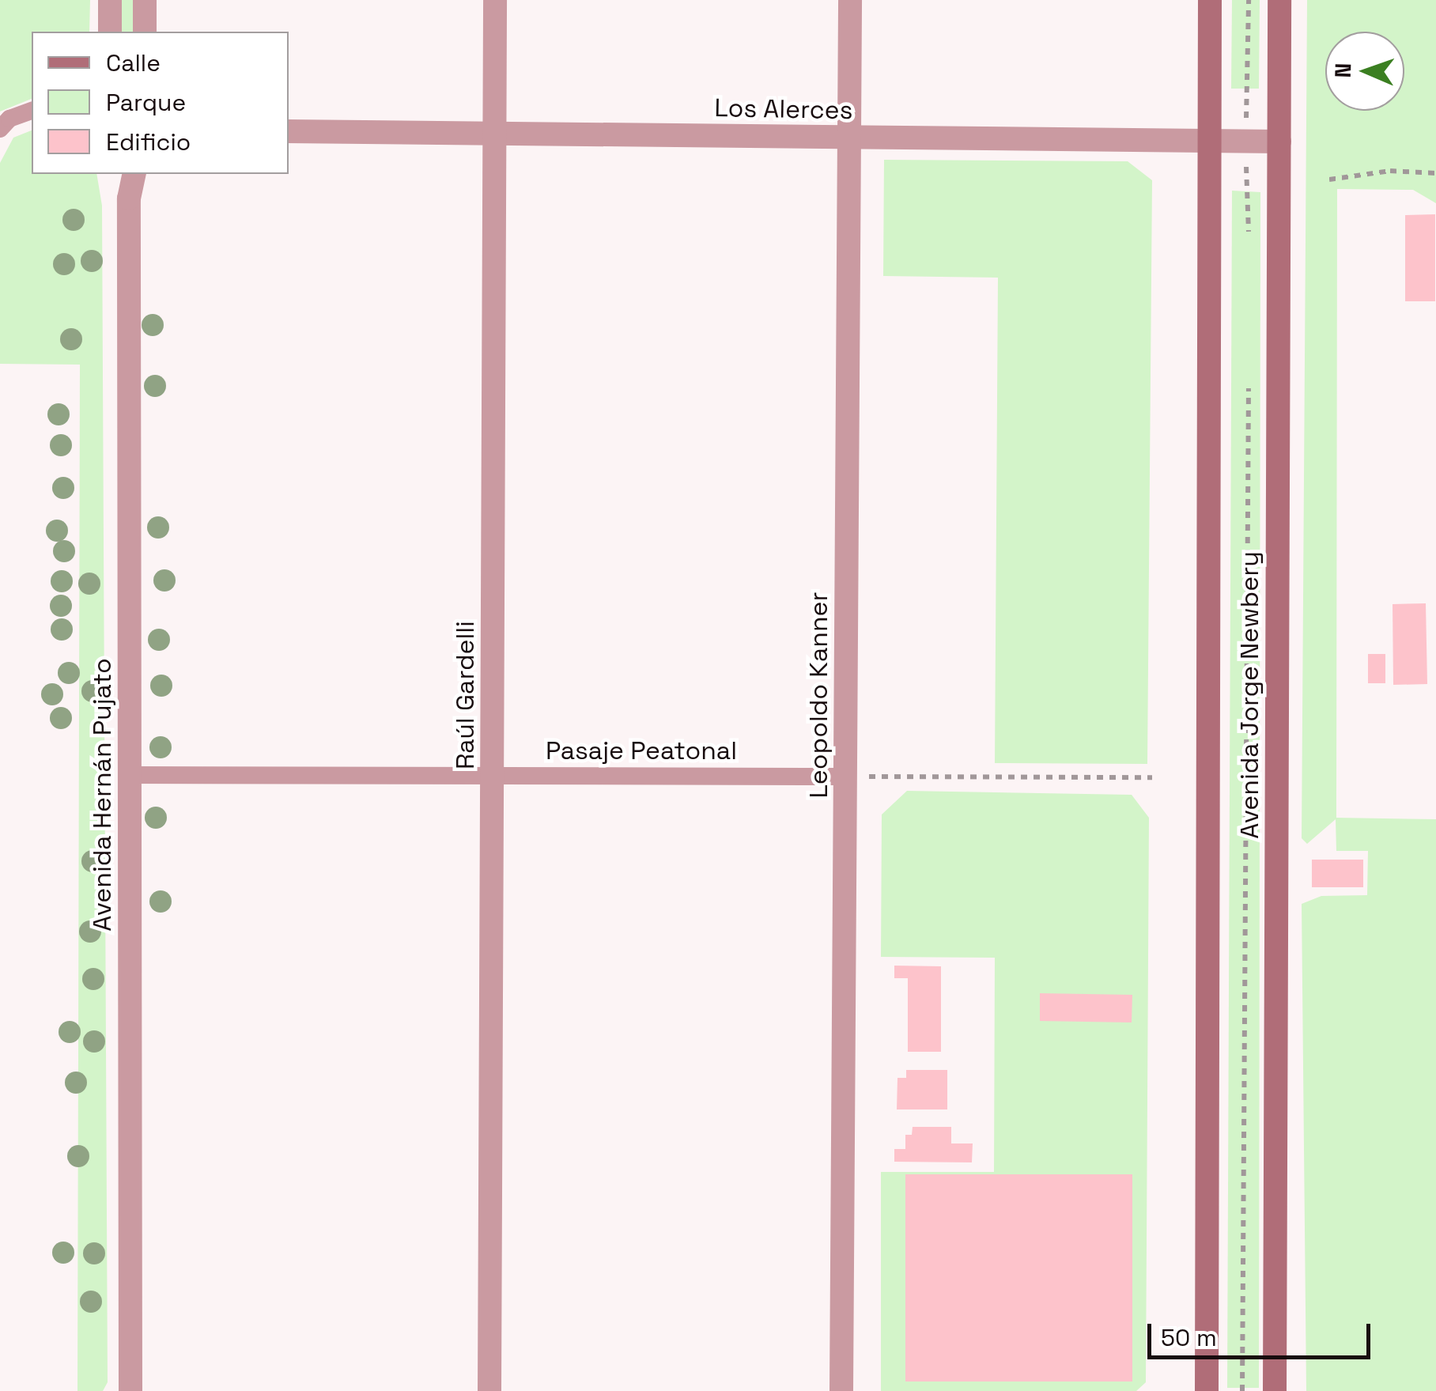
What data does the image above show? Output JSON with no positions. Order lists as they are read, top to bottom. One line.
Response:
{"streets":{"main road":["Avenida Jorge Newbery"],"street":["Los Alerces","Raúl Gardelli","Leopoldo Kanner","Avenida Hernán Pujato"],"lane":["Pasaje Peatonal"]},"crossings":[["Los Alerces","Raúl Gardelli"],["Los Alerces","Leopoldo Kanner"],["Los Alerces","Avenida Jorge Newbery"],["Raúl Gardelli","Pasaje Peatonal"],["Leopoldo Kanner","Pasaje Peatonal"],["Pasaje Peatonal","Avenida Hernán Pujato"]],"legend":["Calle","Parque","Edificio"],"scale_bar":"50 m","north":"left"}
